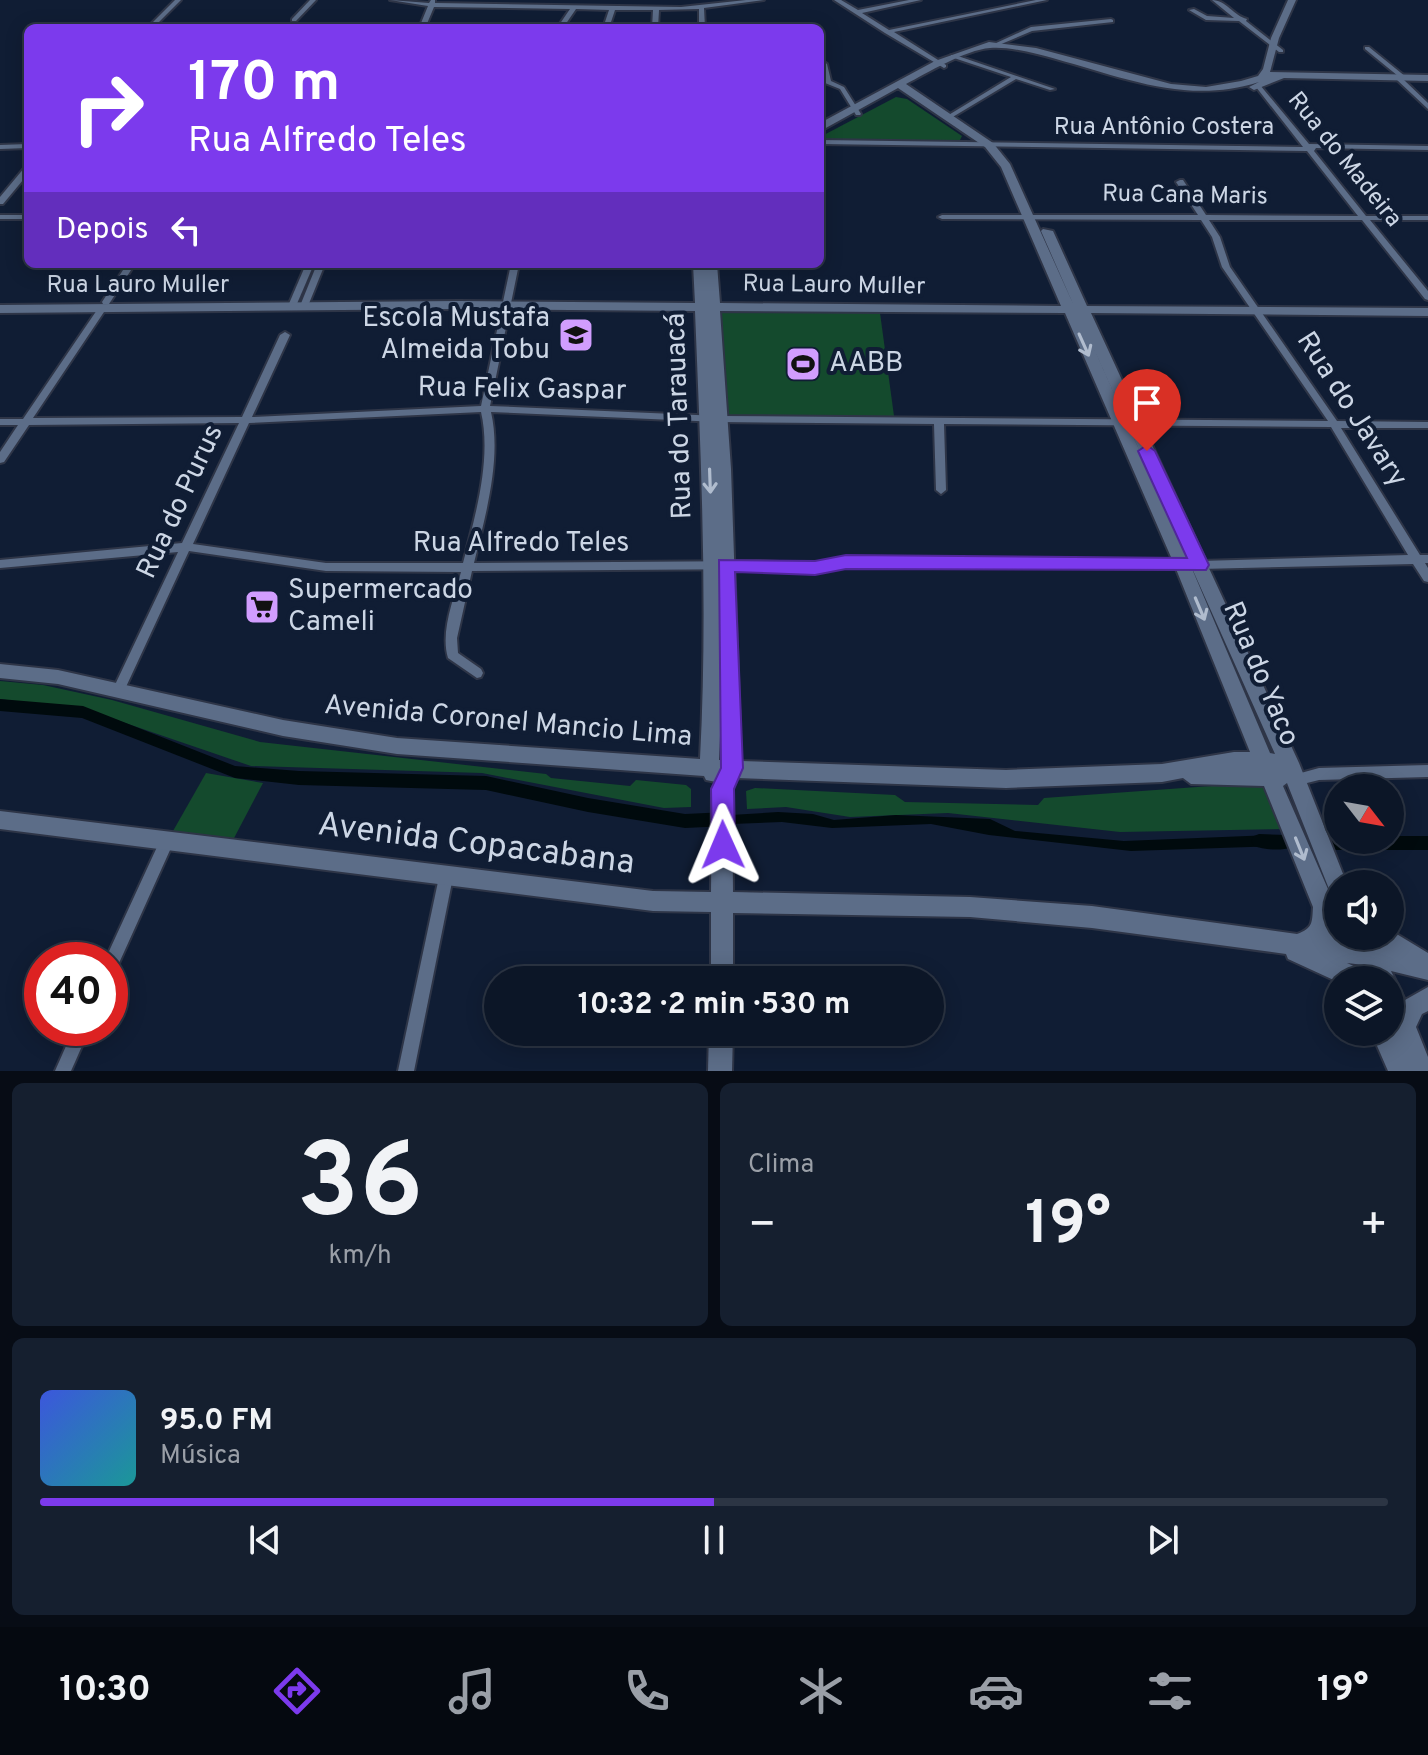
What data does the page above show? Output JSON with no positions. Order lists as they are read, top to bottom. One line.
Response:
{"streets":{"street":["Rua Antônio Costera","Rua do Madeira","Rua Cana Maris","Rua Lauro Muller","Rua Felix Gaspar","Rua do Javary","Rua do Tarauacá","Rua do Purus","Rua Alfredo Teles","Rua do Yaco","Avenida Coronel Mancio Lima","Avenida Copacabana"]},"crossings":[["Rua Antônio Costera","Rua do Madeira"],["Rua Antônio Costera","Rua do Yaco"],["Rua do Madeira","Rua Cana Maris"],["Rua Cana Maris","Rua do Javary"],["Rua Cana Maris","Rua do Yaco"],["Rua Lauro Muller","Rua do Javary"],["Rua Lauro Muller","Rua do Tarauacá"],["Rua Lauro Muller","Rua do Yaco"],["Rua Felix Gaspar","Rua do Javary"],["Rua Felix Gaspar","Rua do Tarauacá"],["Rua Felix Gaspar","Rua do Purus"],["Rua Felix Gaspar","Rua do Yaco"],["Rua do Javary","Rua Alfredo Teles"],["Rua do Tarauacá","Rua Alfredo Teles"],["Rua do Purus","Rua Alfredo Teles"],["Rua do Purus","Avenida Coronel Mancio Lima"],["Rua Alfredo Teles","Rua do Yaco"],["Rua do Yaco","Avenida Coronel Mancio Lima"]],"places":{"school or university":["Escola Mustafa Almeida Tobu"],"sports":["AABB"],"supermarket":["Supermercado Cameli"]},"north":"bottom right","page":{"turn":["170 m","Rua Alfredo Teles"],"then":"Depois","limit":"40","trip":"10:32 · 2 min · 530 m","tile":[["36","km/h"],"Clima"],"heat":["−","19°","+"],"song":["95.0 FM","Música"],"tabs":["10:30","19°"]}}
